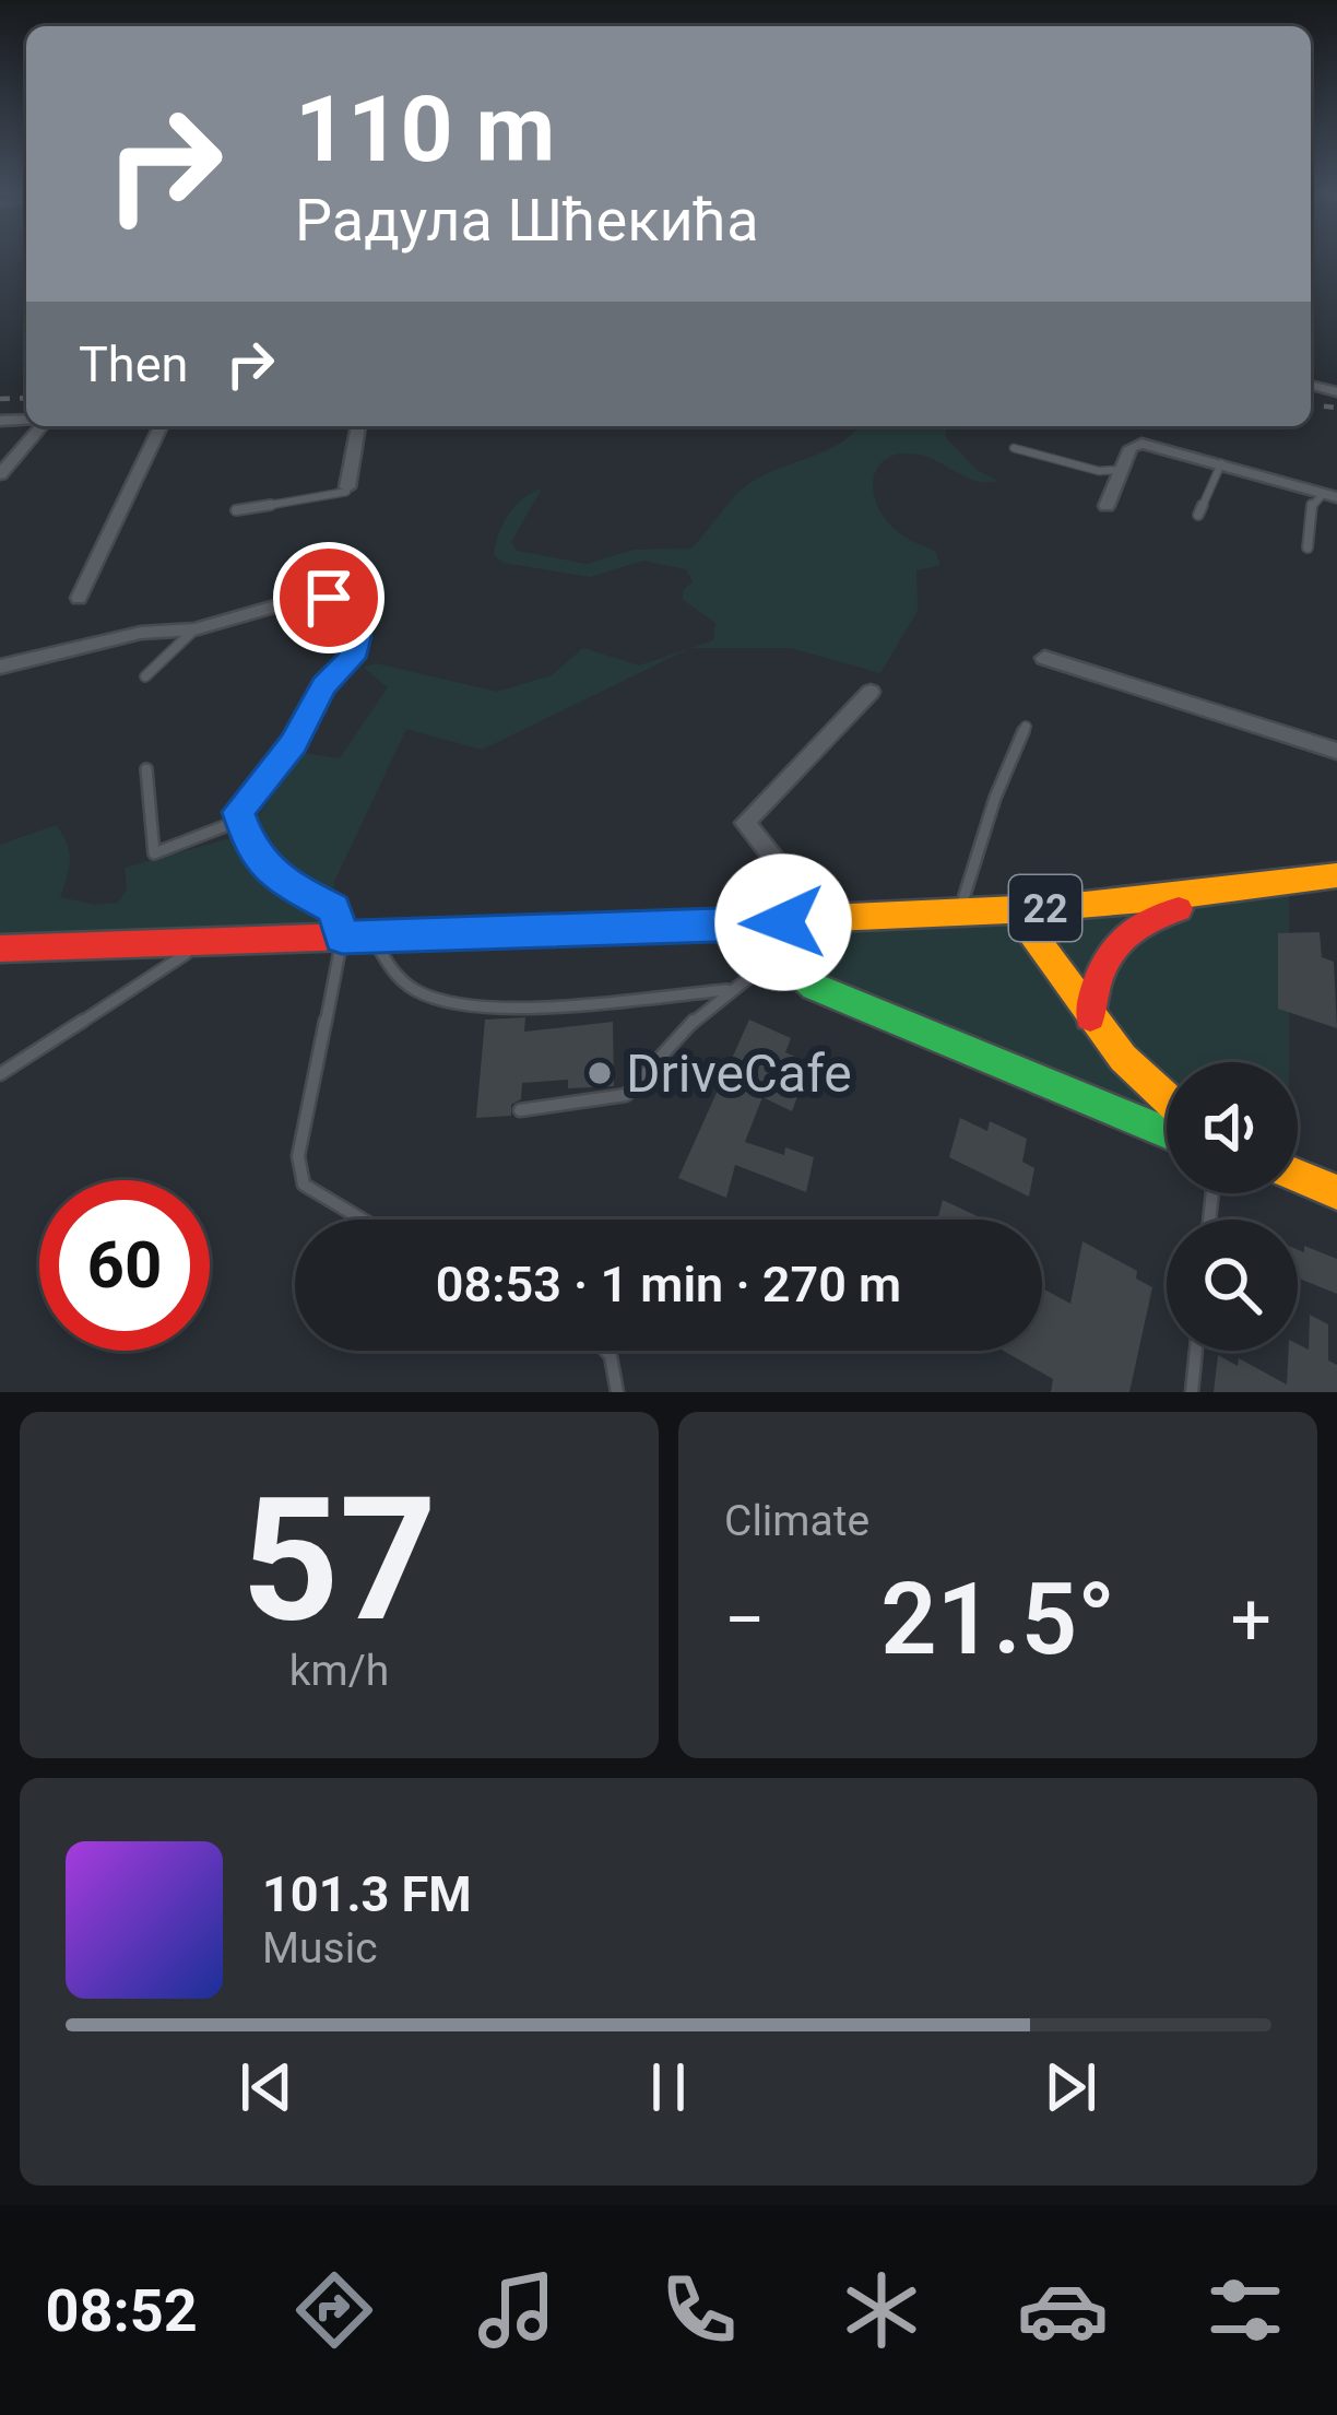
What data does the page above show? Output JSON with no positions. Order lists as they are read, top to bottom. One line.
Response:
{"streets":{"main road":["22"]},"places":["DriveCafe"],"page":{"turn":["110 m","Радула Шћекића"],"then":"Then","limit":"60","trip":"08:53 · 1 min · 270 m","tile":[["57","km/h"],"Climate"],"heat":["−","21.5°","+"],"song":["101.3 FM","Music"],"tabs":"08:52"}}
